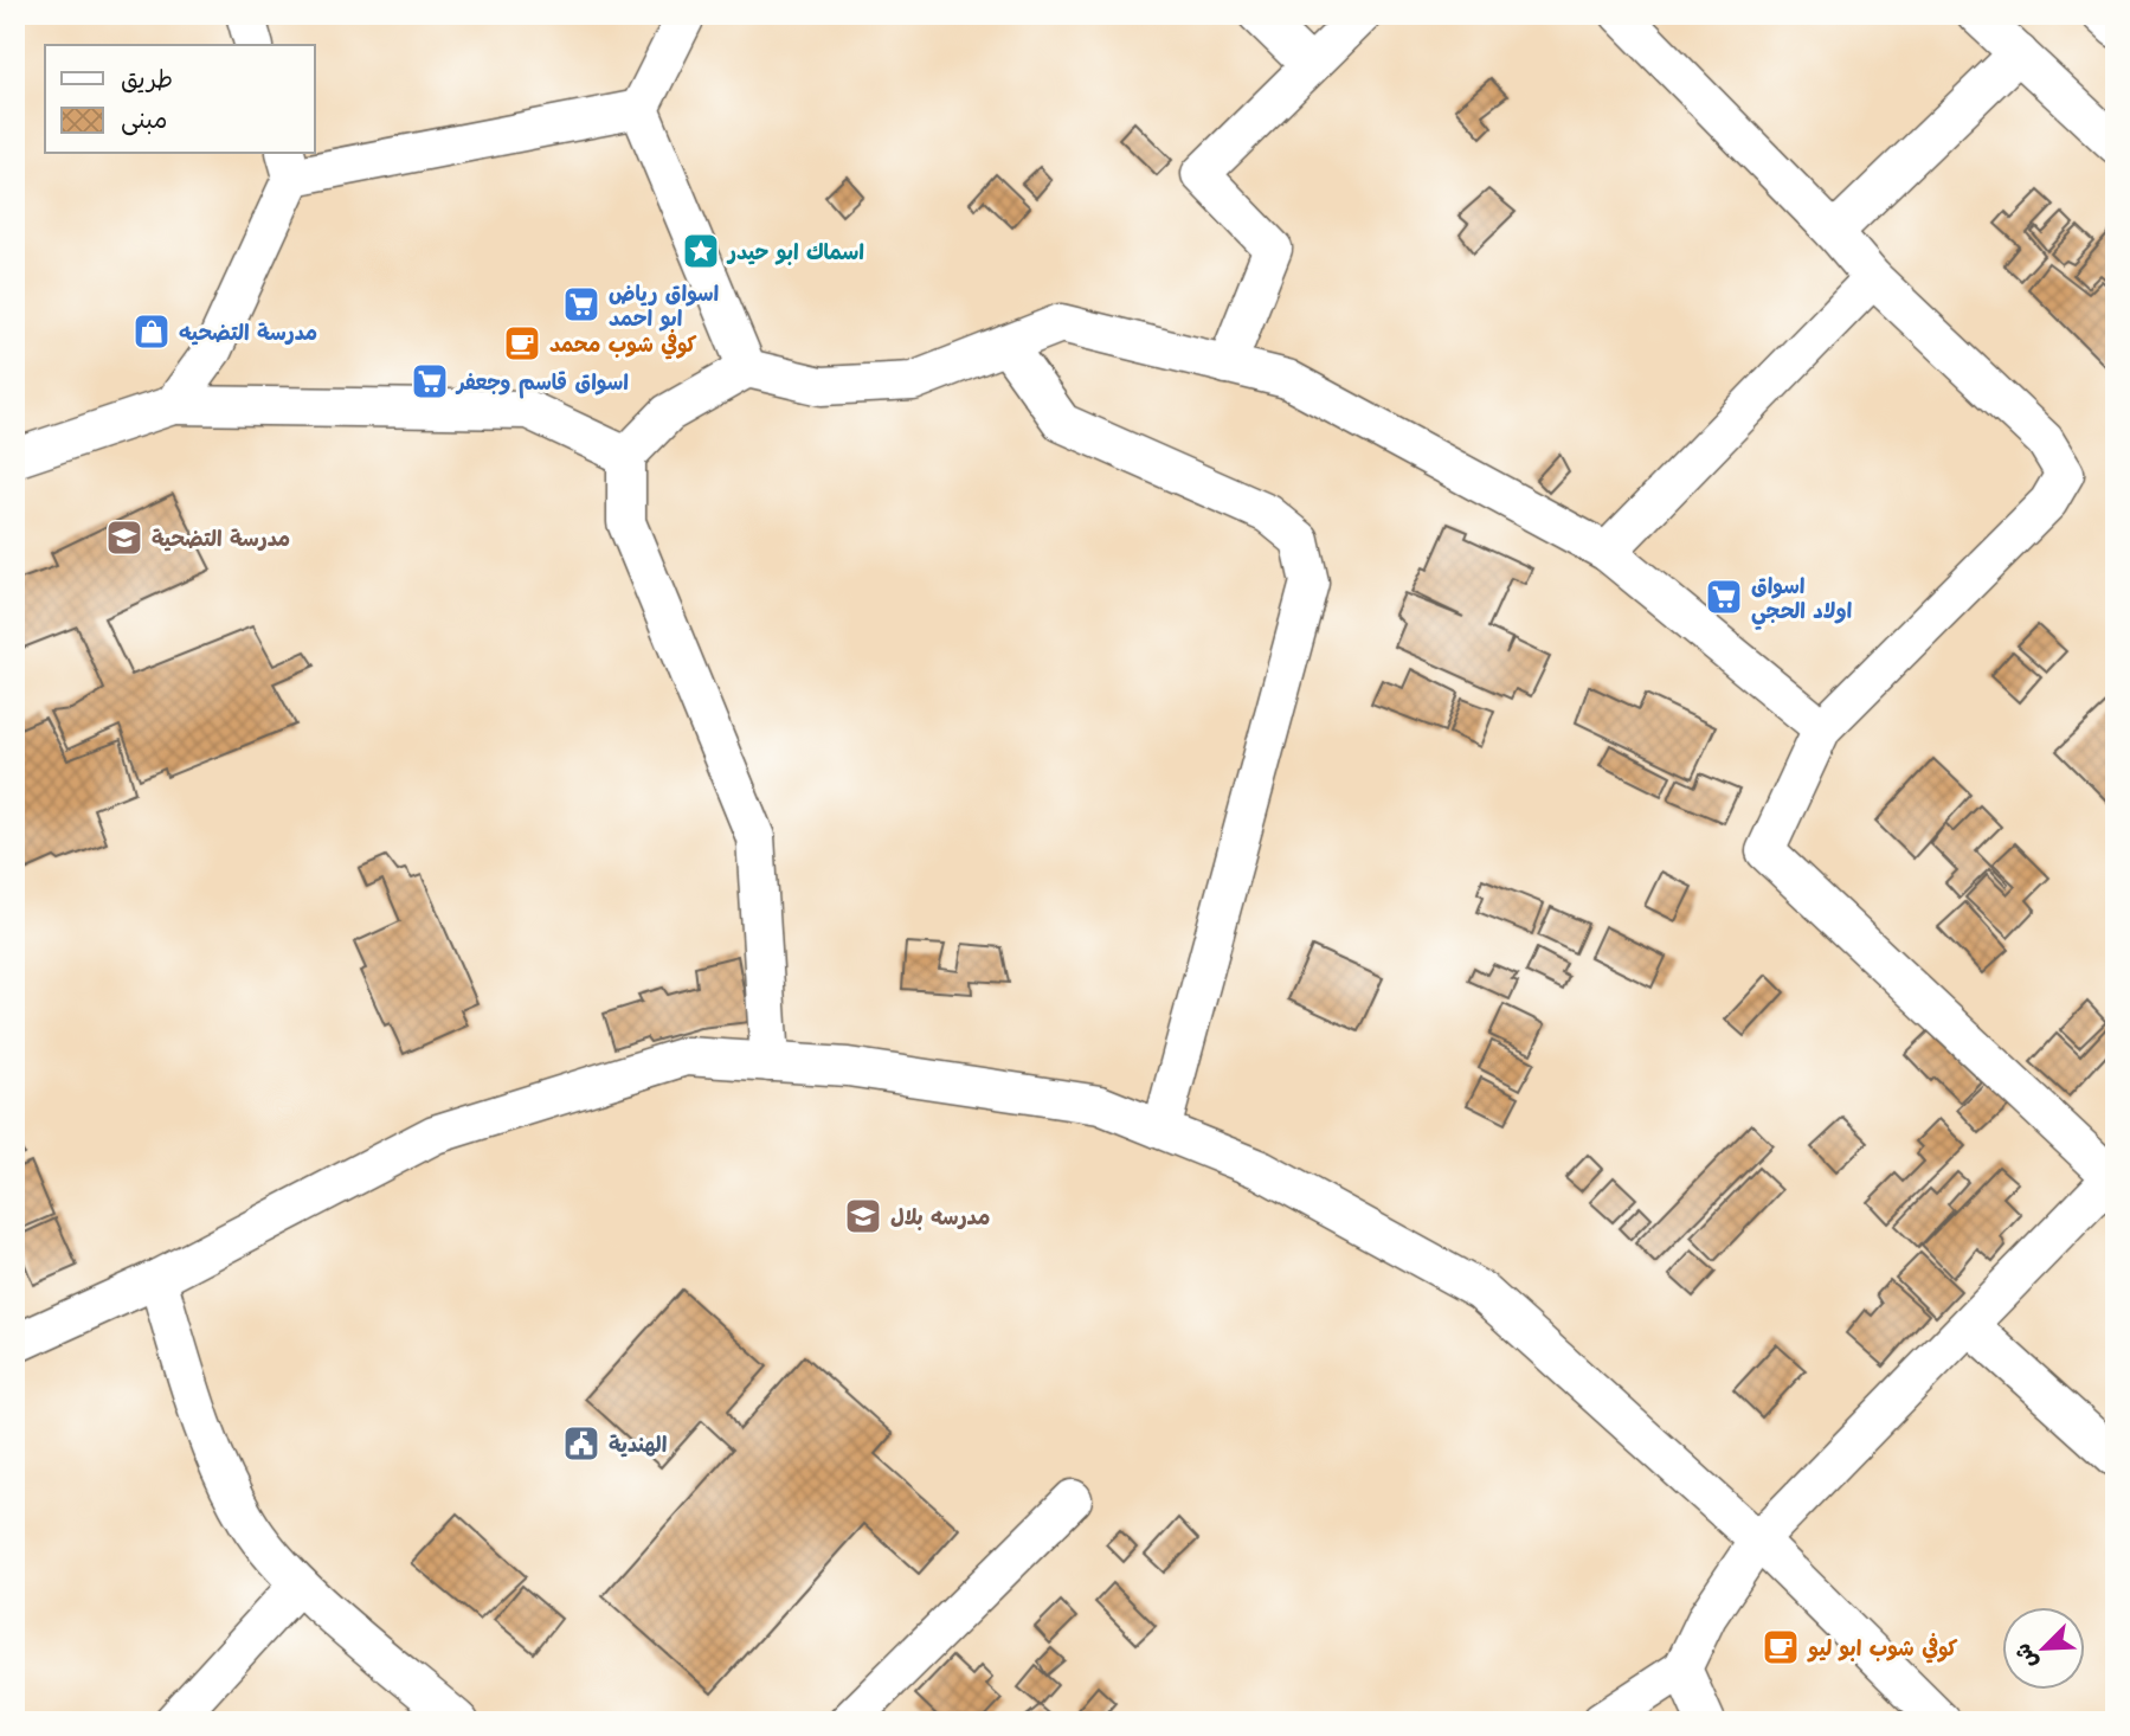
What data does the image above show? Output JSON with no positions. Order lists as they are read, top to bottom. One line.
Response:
{"places":{"place":["اسماك ابو حيدر"],"supermarket":["اسواق رياض ابو احمد","اسواق قاسم وجعفر","اسواق اولاد الحجي"],"shop":["مدرسة التضحيه"],"cafe":["كوفي شوب محمد","كوفي شوب ابو ليو"],"school or university":["مدرسة التضحية","مدرسه بلال"],"public building":["الهندية"]},"legend":["طريق","مبنى"],"north":"bottom left"}
